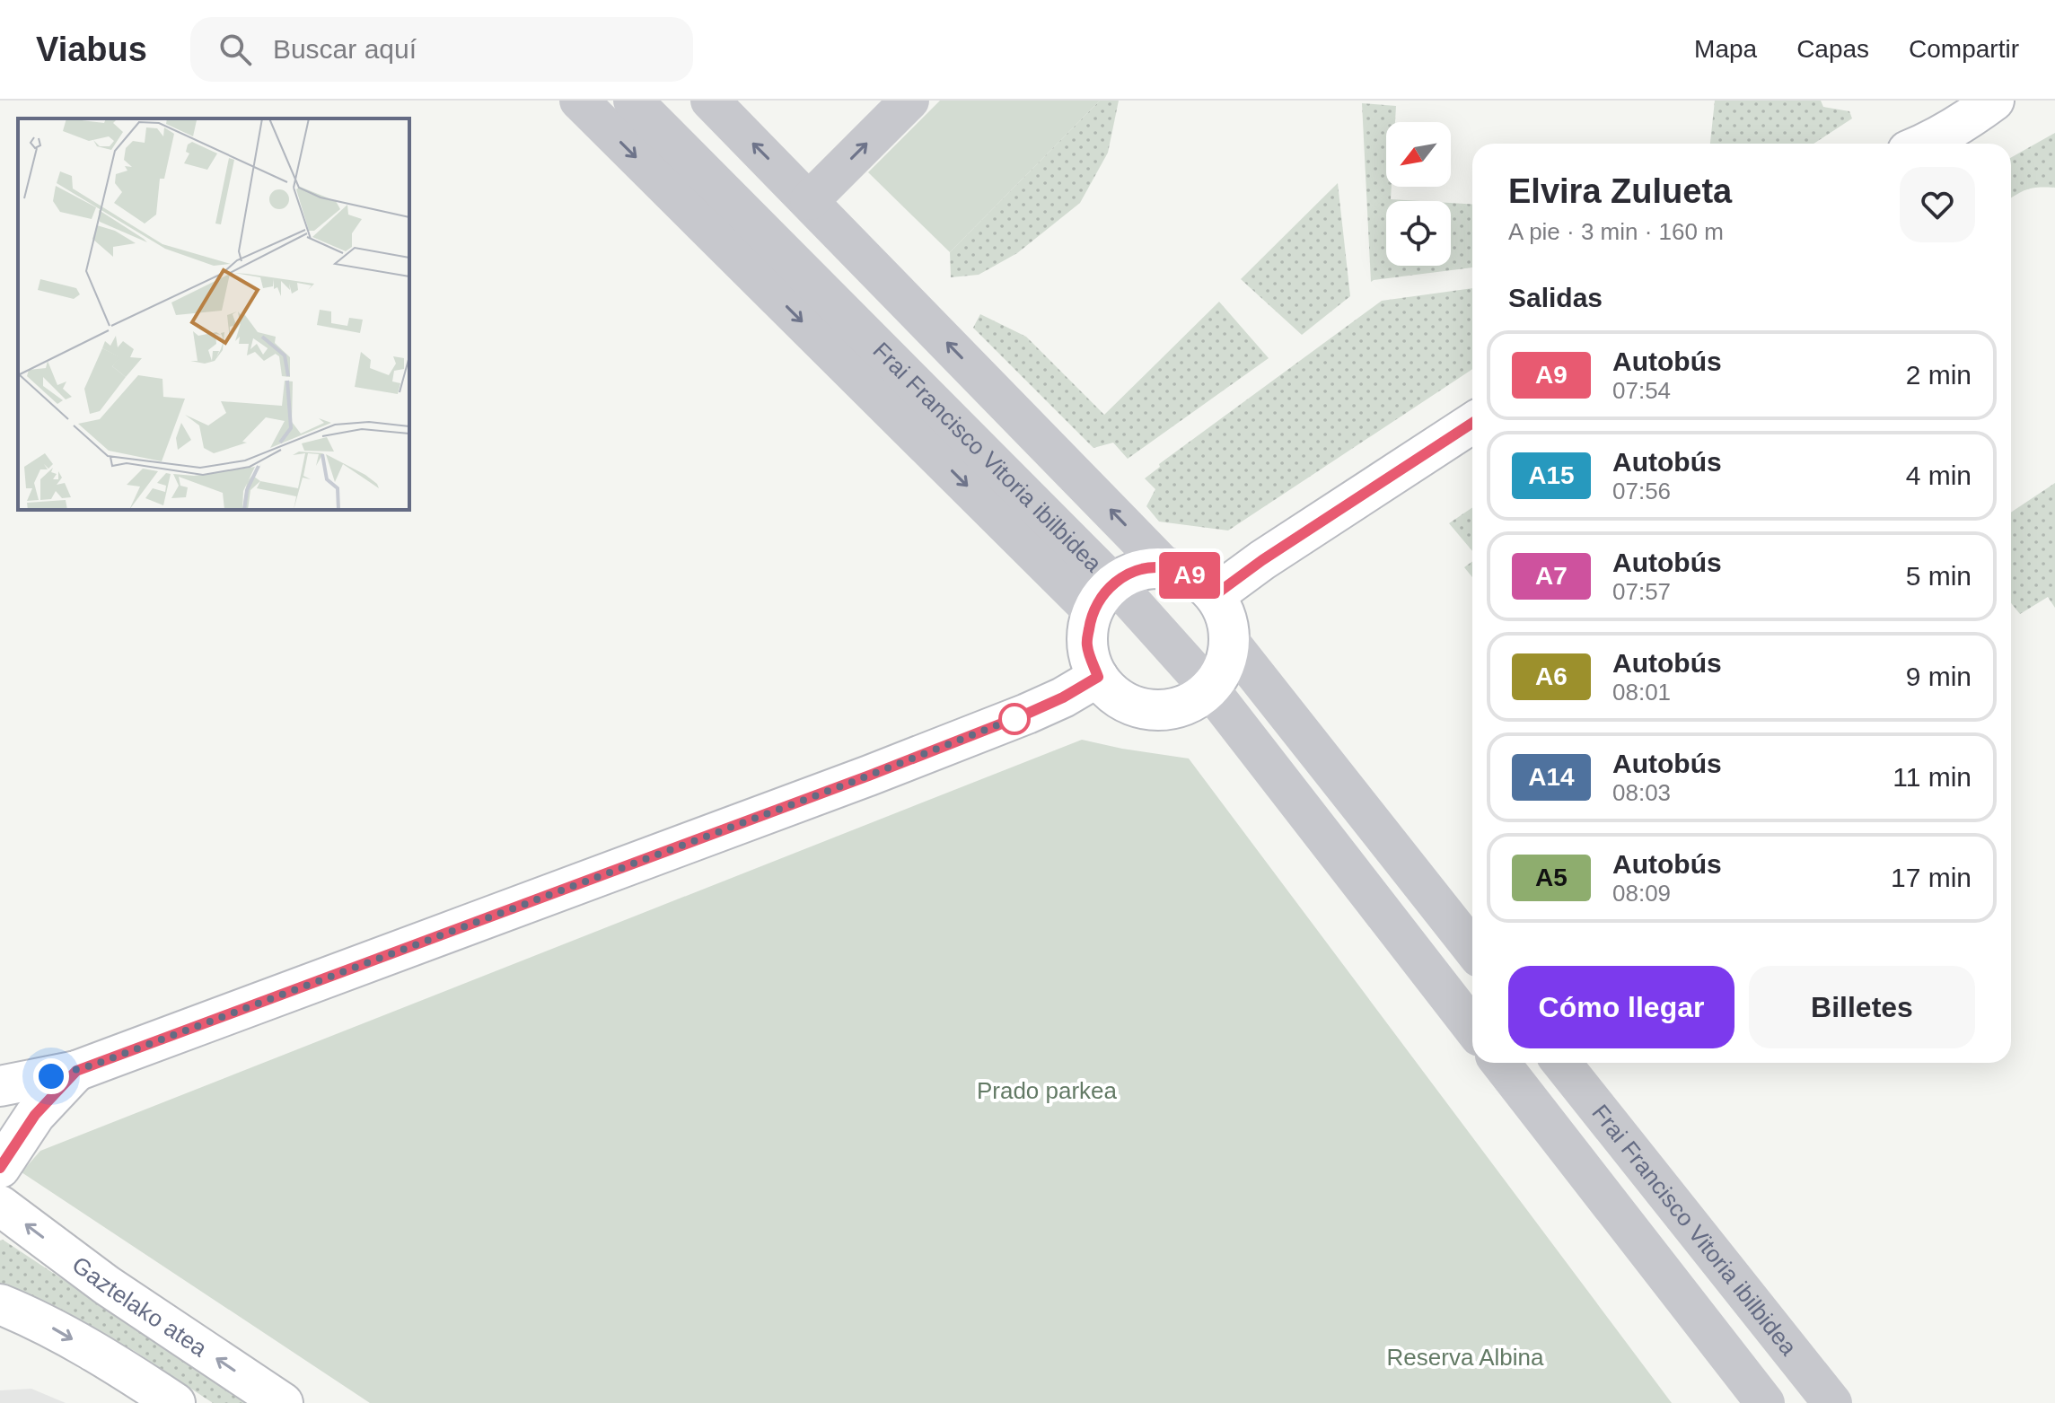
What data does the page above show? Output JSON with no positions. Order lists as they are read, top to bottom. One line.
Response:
{"streets":{"street":["Frai Francisco Vitoria ibilbidea","Gaztelako atea"]},"parks":["Prado parkea","Reserva Albina"],"lines":["bus line A9"],"north":"bottom left","page":{"header":"Viabus","search":"Buscar aquí","nav":["Mapa","Capas","Compartir"],"on_map":"A9","heading":[["Elvira Zulueta","A pie · 3 min · 160 m"],"Salidas"],"list":[{"mark":"A9","name":"Autobús","note":"07:54","value":"2 min"},{"mark":"A15","name":"Autobús","note":"07:56","value":"4 min"},{"mark":"A7","name":"Autobús","note":"07:57","value":"5 min"},{"mark":"A6","name":"Autobús","note":"08:01","value":"9 min"},{"mark":"A14","name":"Autobús","note":"08:03","value":"11 min"},{"mark":"A5","name":"Autobús","note":"08:09","value":"17 min"}],"buttons":["Cómo llegar","Billetes"]}}
